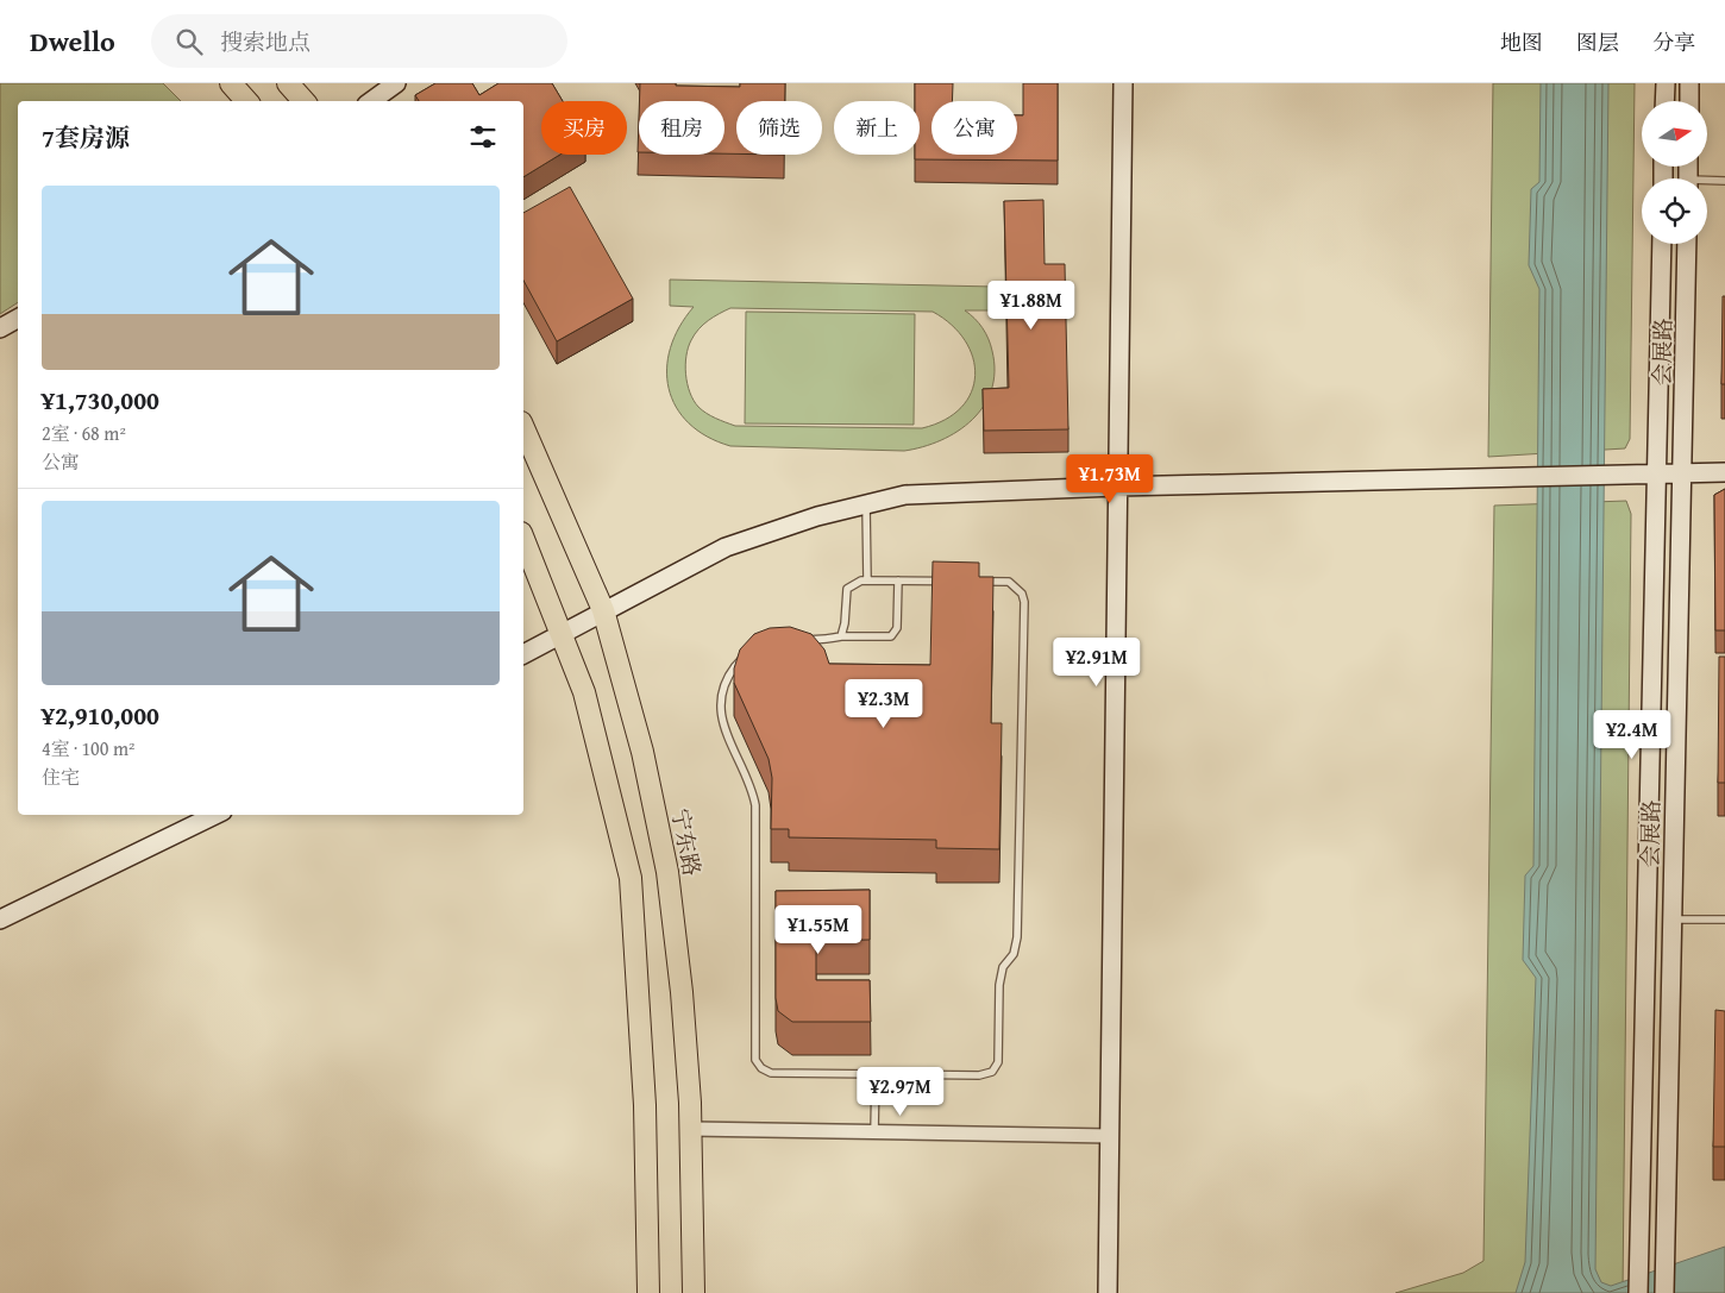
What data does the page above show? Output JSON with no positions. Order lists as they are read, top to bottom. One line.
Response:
{"streets":{"main road":["宁东路"],"street":["会展路"]},"north":"right","page":{"header":"Dwello","search":"搜索地点","nav":["地图","图层","分享"],"chip":["买房","租房","筛选","新上","公寓"],"heading":"7套房源","list":[{"name":"¥1,730,000","note":"2室 · 68 m² · 公寓"},{"name":"¥2,910,000","note":"4室 · 100 m² · 住宅"}],"price":["¥1.88M","¥1.73M","¥2.91M","¥2.3M","¥2.4M","¥1.55M","¥2.97M"]}}
